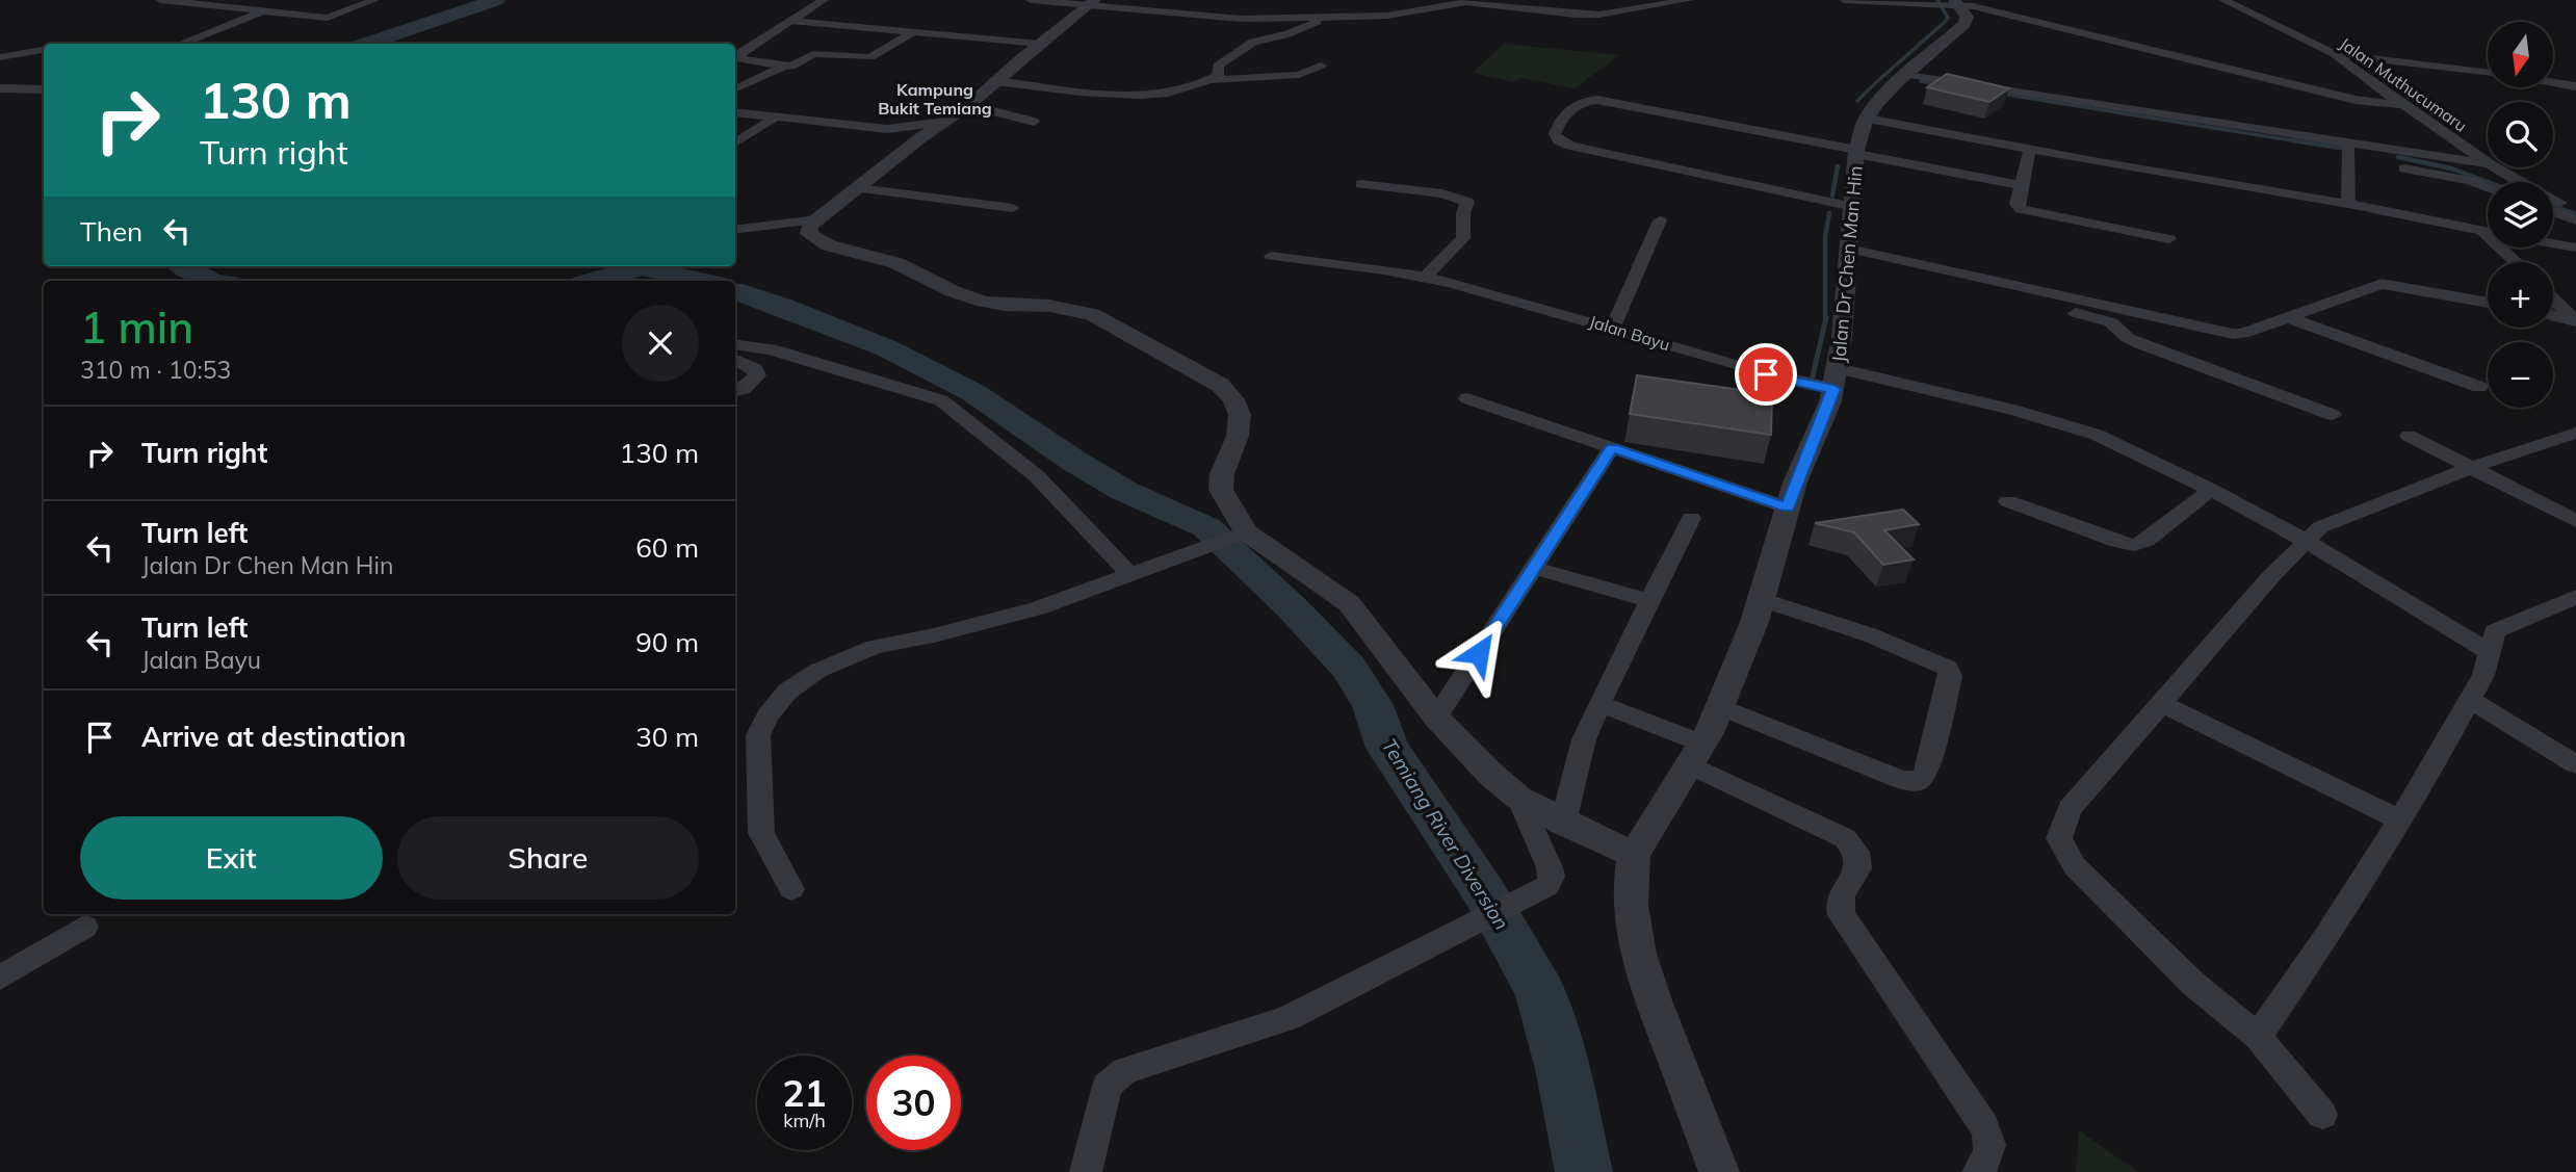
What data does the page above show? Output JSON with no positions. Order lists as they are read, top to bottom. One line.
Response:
{"streets":{"street":["Jalan Muthucumaru","Jalan Dr Chen Man Hin","Jalan Bayu"]},"crossings":[["Jalan Dr Chen Man Hin","Jalan Bayu"]],"districts":["Kampung Bukit Temiang"],"water":["Temiang River Diversion"],"north":"bottom","page":{"map_buttons":["+","−"],"turn":["130 m","Turn right"],"then":"Then","heading":["1 min","310 m · 10:53"],"list":[{"name":"Turn right","value":"130 m"},{"name":"Turn left","note":"Jalan Dr Chen Man Hin","value":"60 m"},{"name":"Turn left","note":"Jalan Bayu","value":"90 m"},{"name":"Arrive at destination","value":"30 m"}],"buttons":["Exit","Share"],"speed":"21 km/h","limit":"30"}}
